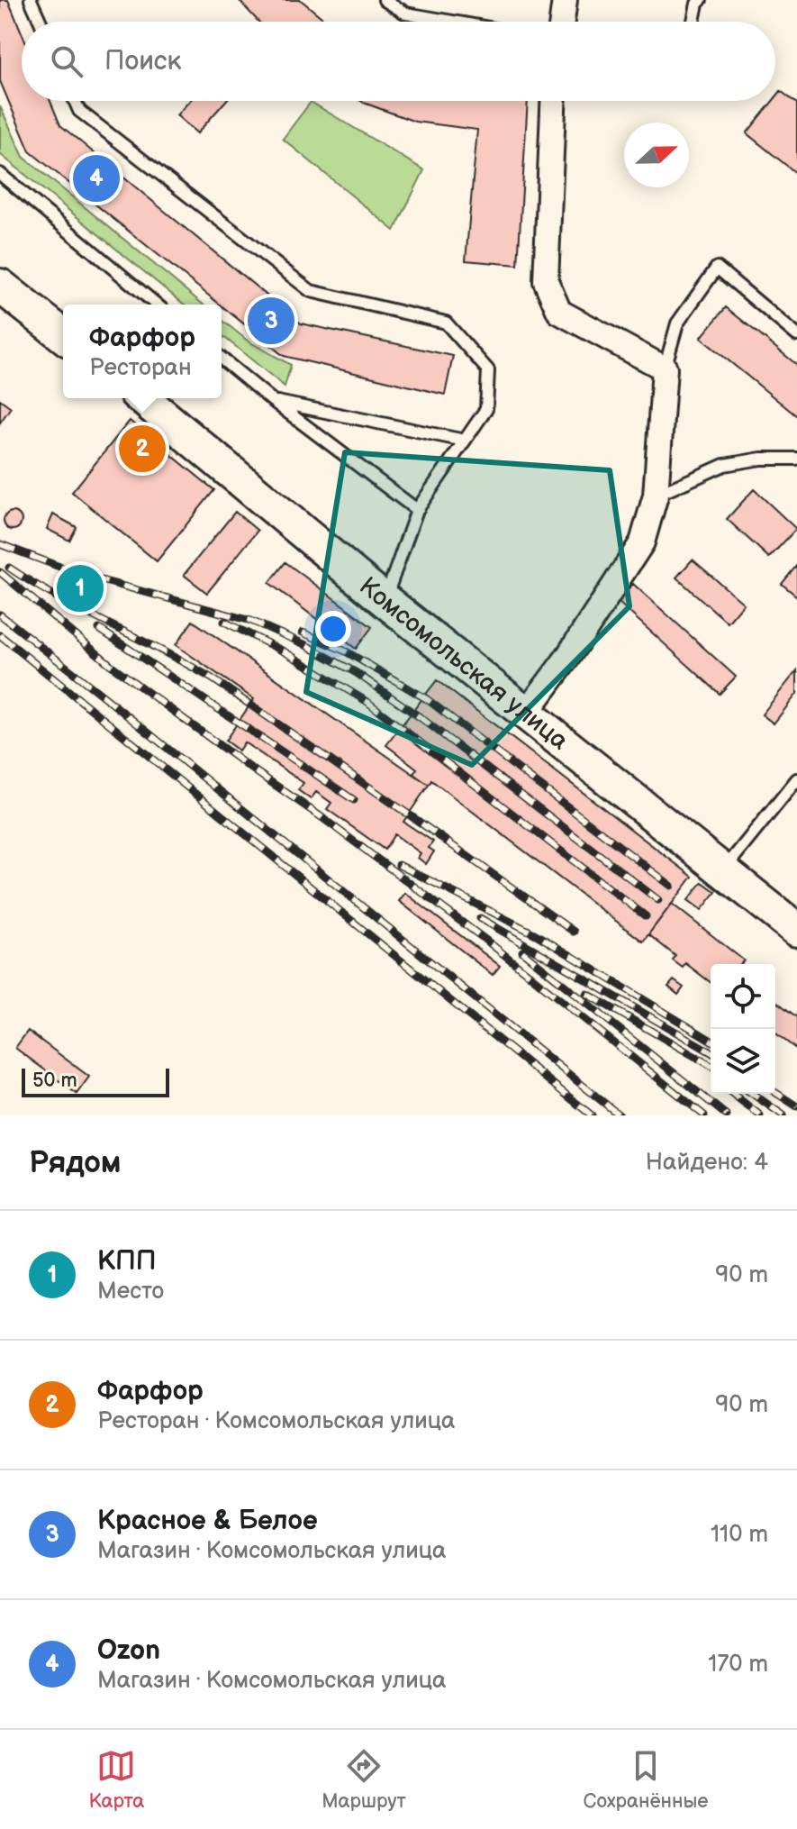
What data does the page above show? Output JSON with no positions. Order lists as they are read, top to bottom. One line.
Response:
{"streets":{"main road":["Комсомольская улица"]},"scale_bar":"50 m","north":"right","page":{"search":"Поиск","pins":["4","3","2","1"],"popup":["Фарфор","Ресторан"],"scale":"50 m","heading":["Рядом","Найдено: 4"],"list":[{"mark":"1","name":"КПП","note":"Место","value":"90 m"},{"mark":"2","name":"Фарфор","note":"Ресторан · Комсомольская улица","value":"90 m"},{"mark":"3","name":"Красное & Белое","note":"Магазин · Комсомольская улица","value":"110 m"},{"mark":"4","name":"Ozon","note":"Магазин · Комсомольская улица","value":"170 m"}],"nav":["Карта","Маршрут","Сохранённые"]}}
